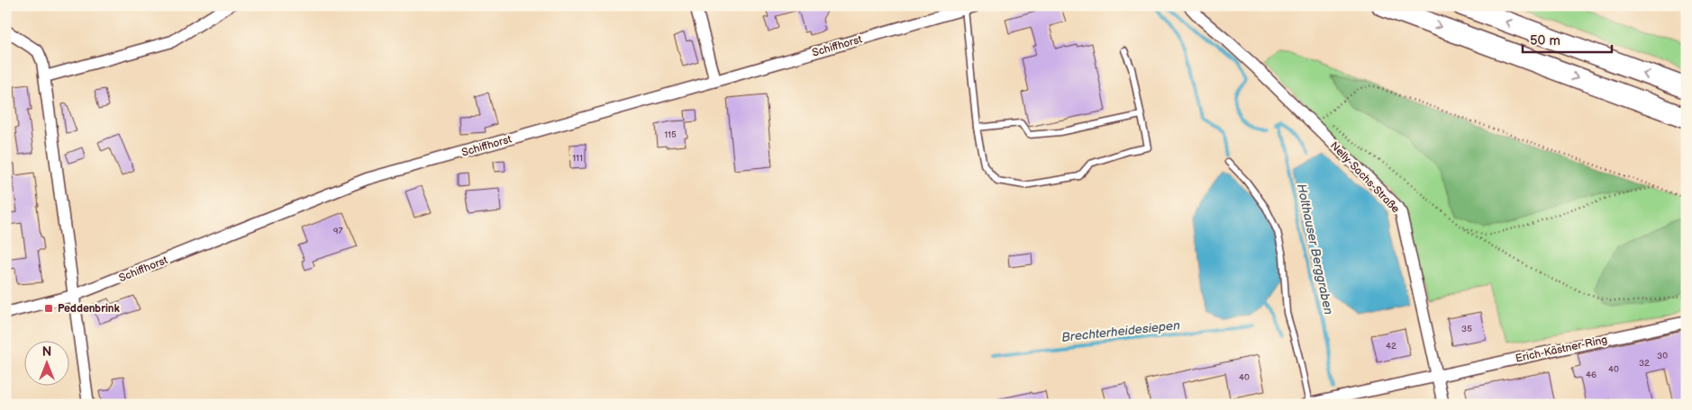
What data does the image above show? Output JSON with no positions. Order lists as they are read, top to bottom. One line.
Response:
{"streets":{"street":["Schiffhorst","Nelly-Sachs-Straße","Erich-Kästner-Ring"]},"crossings":[["Nelly-Sachs-Straße","Erich-Kästner-Ring"]],"water":["Holthauser Berggraben","Brechterheidesiepen"],"places":{"transit":["Peddenbrink"]},"house_numbers":["115","111","97","35","42","30","32","40","46","40"],"scale_bar":"50 m","north":"top"}
